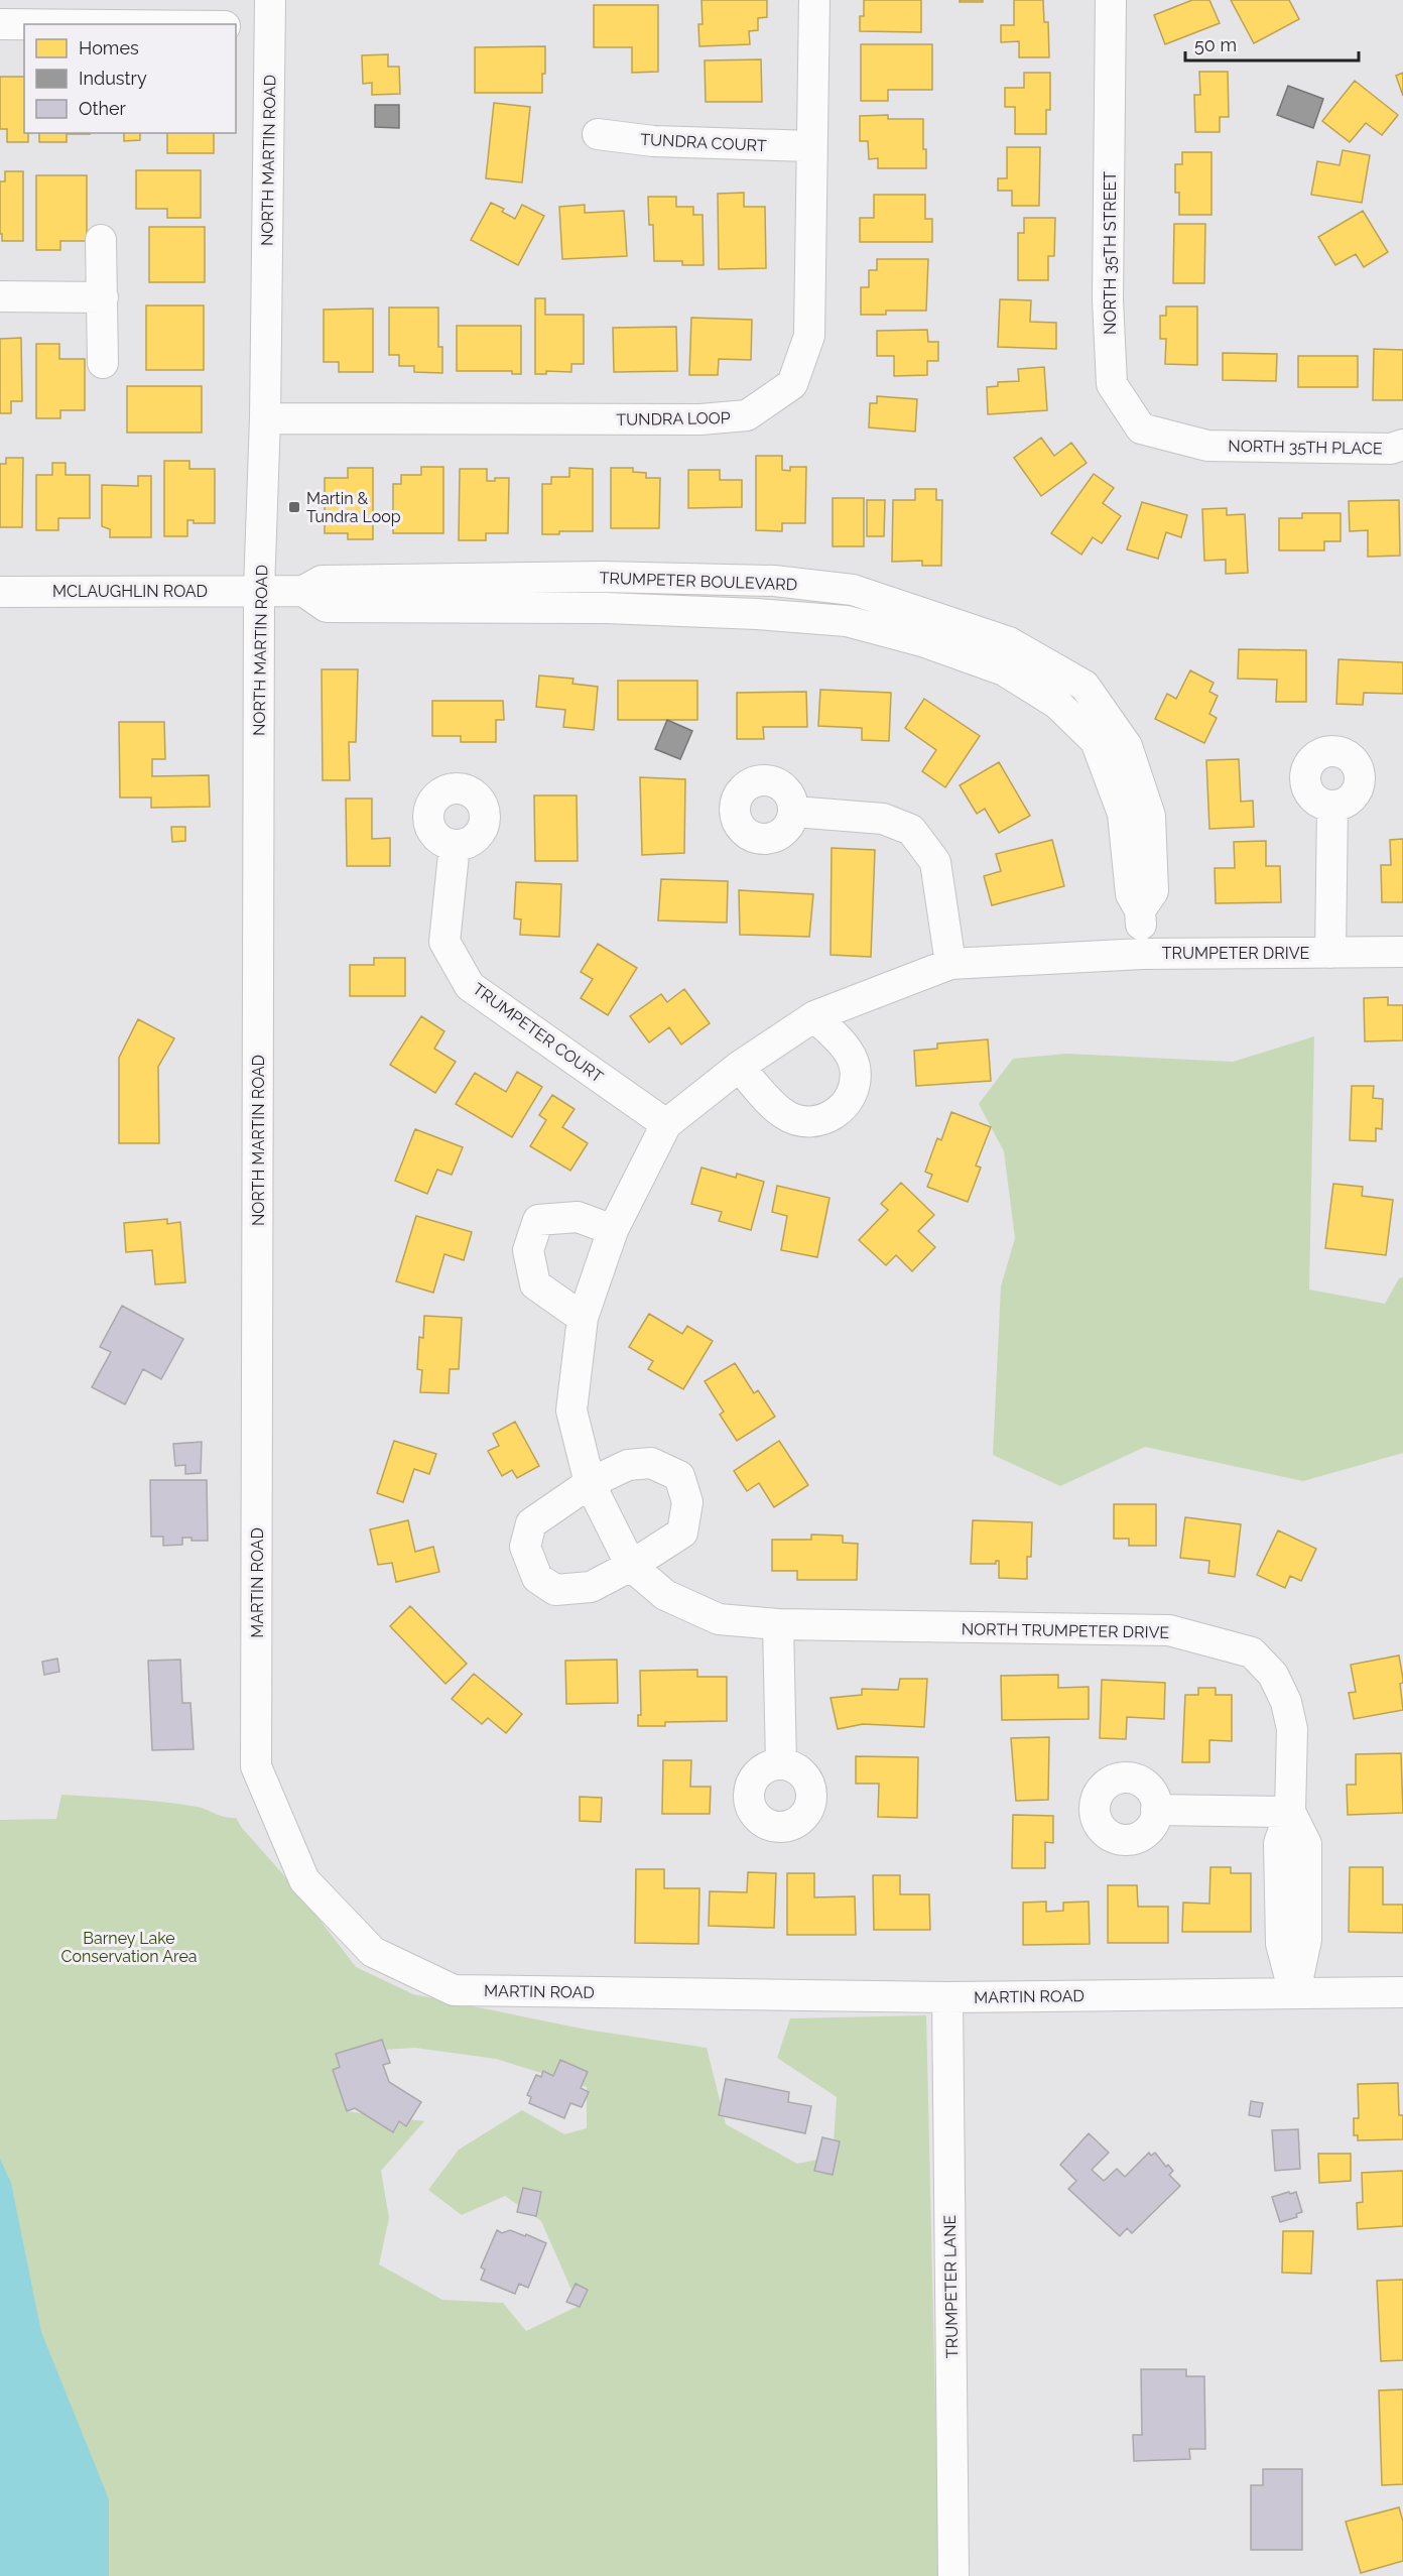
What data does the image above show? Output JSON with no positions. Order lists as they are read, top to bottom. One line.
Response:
{"streets":{"street":["TUNDRA COURT","NORTH MARTIN ROAD","NORTH 35TH STREET","TUNDRA LOOP","NORTH 35TH PLACE","TRUMPETER BOULEVARD","MCLAUGHLIN ROAD","TRUMPETER DRIVE","TRUMPETER COURT","MARTIN ROAD","NORTH TRUMPETER DRIVE","TRUMPETER LANE"]},"crossings":[["TUNDRA COURT","TUNDRA LOOP"],["NORTH MARTIN ROAD","TUNDRA LOOP"],["NORTH MARTIN ROAD","TRUMPETER BOULEVARD"],["NORTH MARTIN ROAD","MCLAUGHLIN ROAD"],["NORTH MARTIN ROAD","MARTIN ROAD"],["NORTH 35TH STREET","NORTH 35TH PLACE"],["TRUMPETER BOULEVARD","MCLAUGHLIN ROAD"],["TRUMPETER BOULEVARD","TRUMPETER DRIVE"],["TRUMPETER BOULEVARD","NORTH TRUMPETER DRIVE"],["TRUMPETER DRIVE","NORTH TRUMPETER DRIVE"],["TRUMPETER COURT","NORTH TRUMPETER DRIVE"],["MARTIN ROAD","NORTH TRUMPETER DRIVE"],["MARTIN ROAD","TRUMPETER LANE"]],"parks":["Barney Lake Conservation Area"],"places":{"transit":["Martin & Tundra Loop"]},"legend":["Homes","Industry","Other"],"scale_bar":"50 m"}
